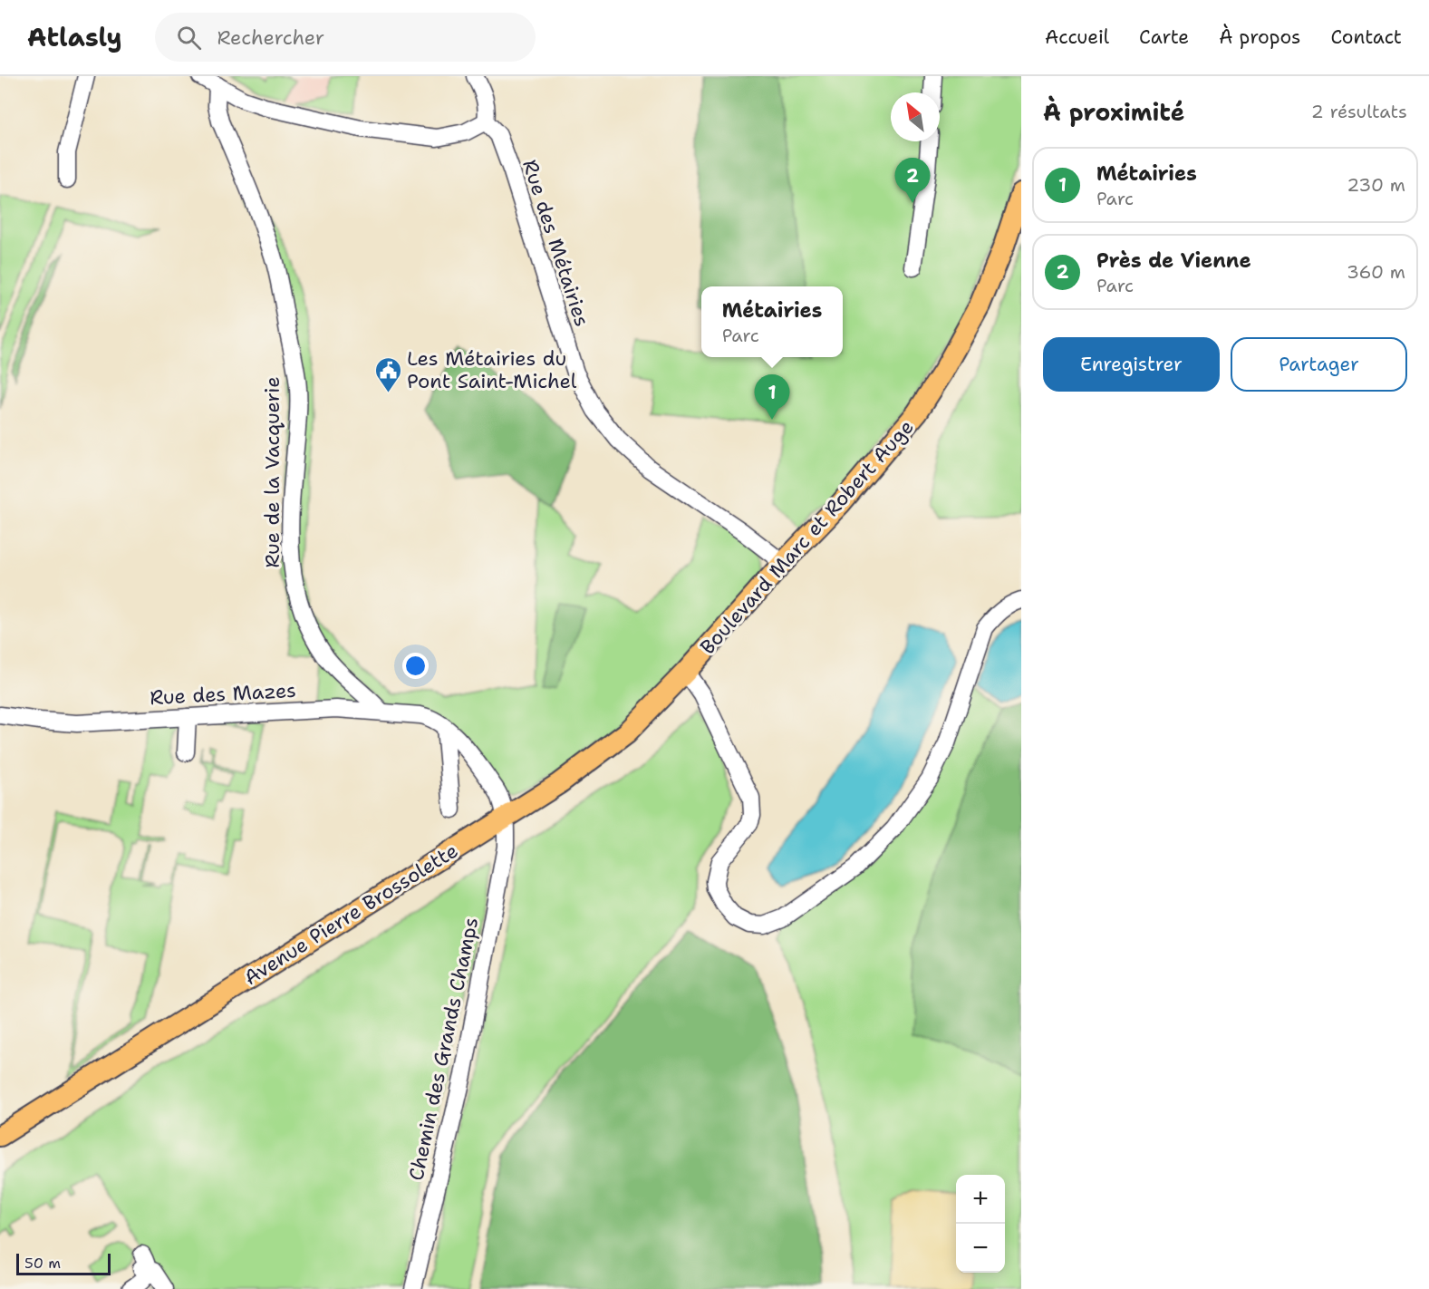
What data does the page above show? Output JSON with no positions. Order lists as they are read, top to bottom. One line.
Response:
{"streets":{"main road":["Boulevard Marc et Robert Auge","Avenue Pierre Brossolette"],"street":["Rue des Métairies","Rue de la Vacquerie","Rue des Mazes","Chemin des Grands Champs"]},"crossings":[["Rue des Métairies","Boulevard Marc et Robert Auge"],["Rue de la Vacquerie","Rue des Mazes"],["Boulevard Marc et Robert Auge","Avenue Pierre Brossolette"],["Rue des Mazes","Avenue Pierre Brossolette"],["Rue des Mazes","Chemin des Grands Champs"],["Avenue Pierre Brossolette","Chemin des Grands Champs"]],"places":{"public building":["Les Métairies du Pont Saint-Michel"]},"scale_bar":"50 m","north":"top left","page":{"header":"Atlasly","search":"Rechercher","nav":["Accueil","Carte","À propos","Contact"],"heading":["À proximité","2 résultats"],"list":[{"mark":"1","name":"Métairies","note":"Parc","value":"230 m"},{"mark":"2","name":"Près de Vienne","note":"Parc","value":"360 m"}],"pins":["2","1"],"popup":["Métairies","Parc"],"buttons":["Enregistrer","Partager"],"map_buttons":["+","−"],"scale":"50 m"}}
